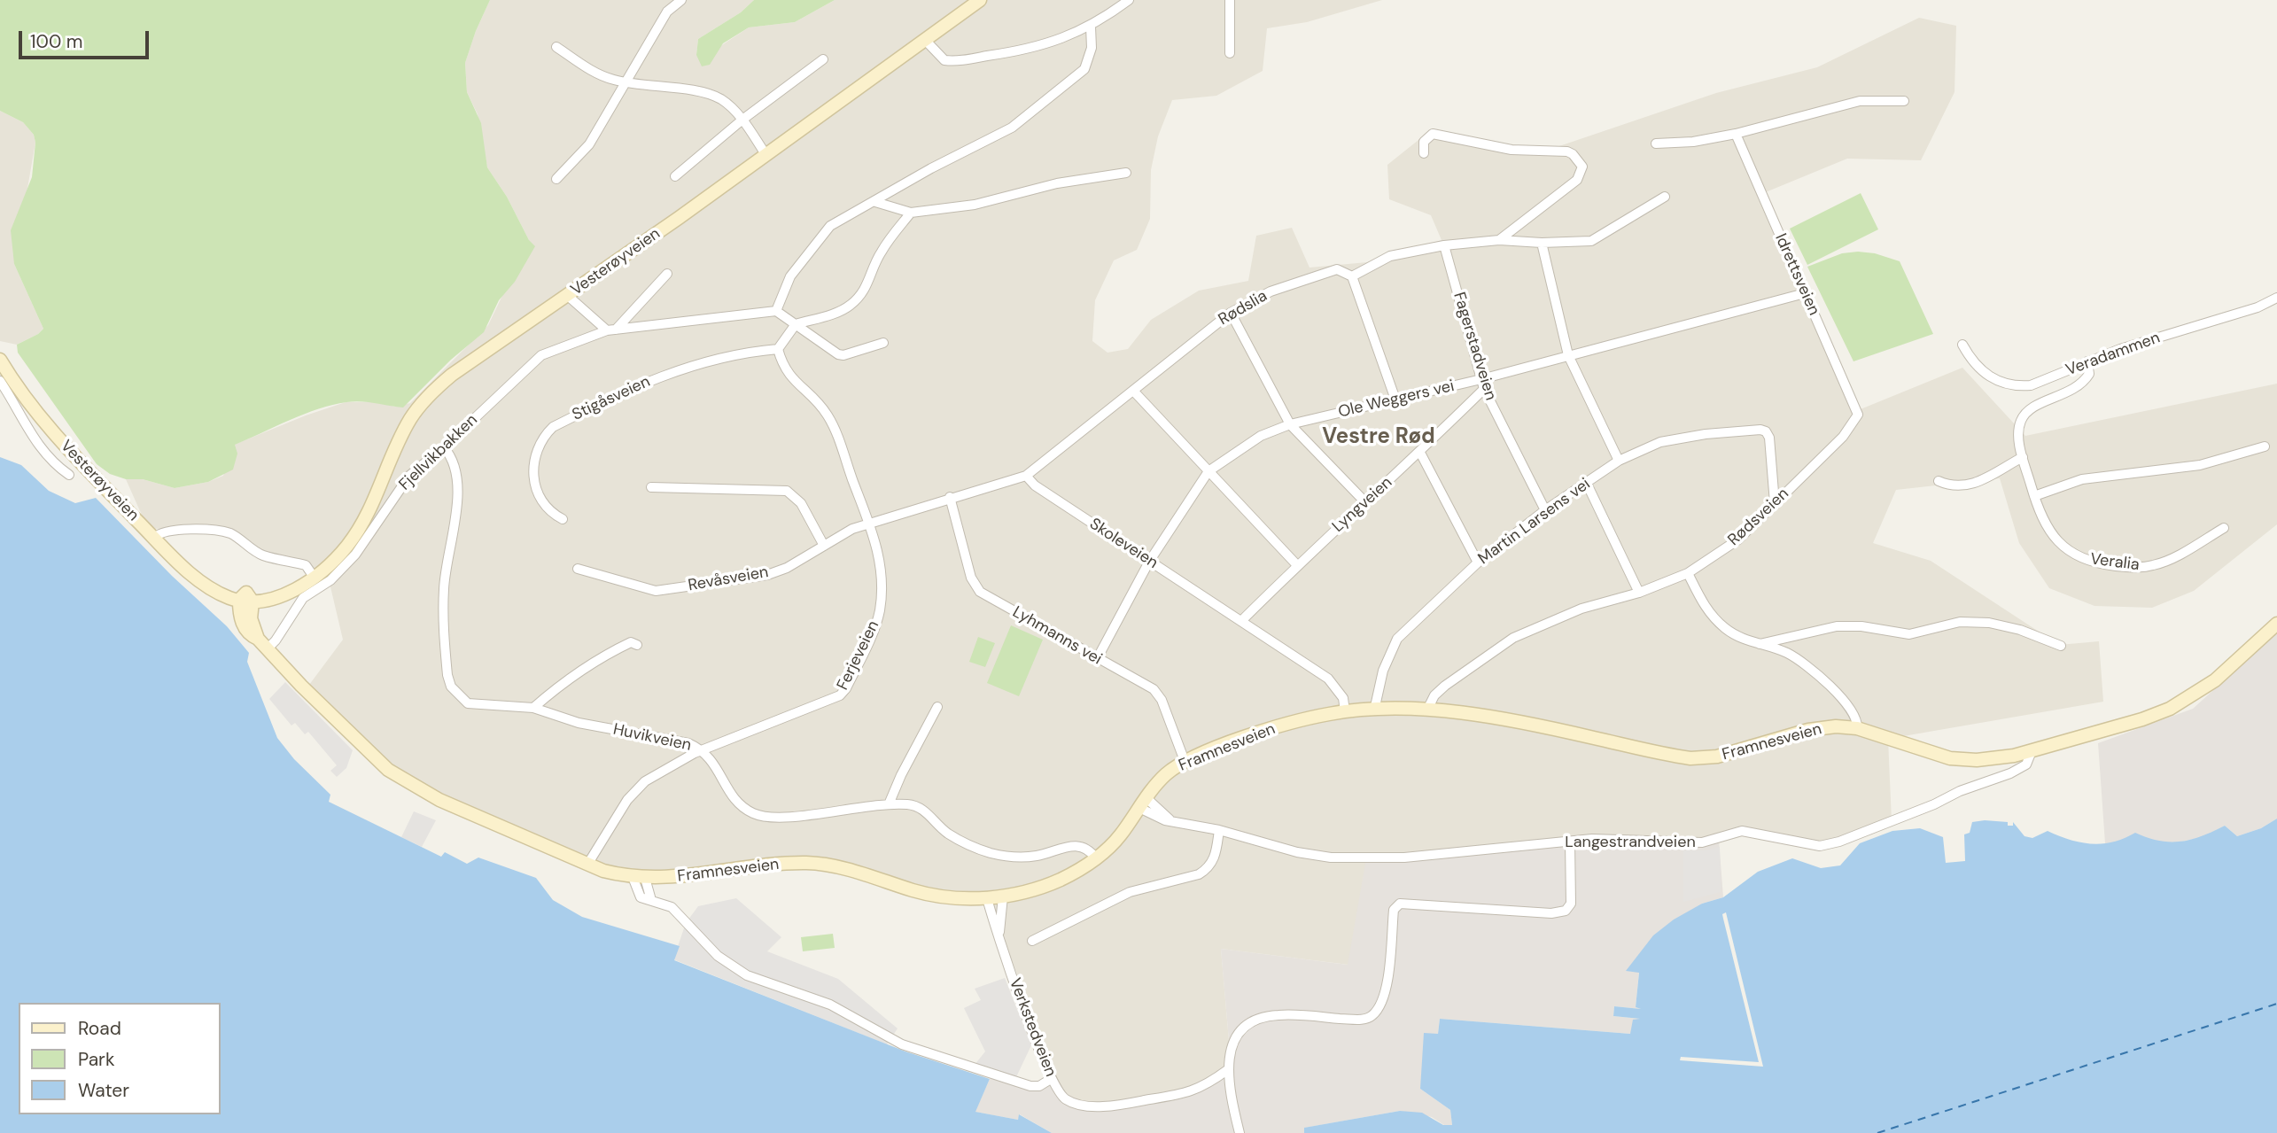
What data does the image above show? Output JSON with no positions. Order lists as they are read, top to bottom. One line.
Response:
{"streets":{"main road":["Vesterøyveien","Framnesveien"],"street":["Idrettsveien","Rødslia","Fagerstadveien","Veradammen","Stigåsveien","Ole Weggers vei","Fjellvikbakken","Lyngveien","Rødsveien","Martin Larsens vei","Skoleveien","Veralia","Revåsveien","Lyhmanns vei","Ferjeveien","Huvikveien","Langestrandveien","Verkstedveien"]},"crossings":[["Vesterøyveien","Framnesveien"],["Idrettsveien","Ole Weggers vei"],["Idrettsveien","Rødsveien"],["Rødslia","Skoleveien"],["Fagerstadveien","Ole Weggers vei"],["Fagerstadveien","Lyngveien"],["Fagerstadveien","Martin Larsens vei"],["Veradammen","Veralia"],["Stigåsveien","Ferjeveien"],["Ole Weggers vei","Skoleveien"],["Ole Weggers vei","Lyhmanns vei"],["Fjellvikbakken","Huvikveien"],["Fjellvikbakken","Framnesveien"],["Lyngveien","Skoleveien"],["Rødsveien","Martin Larsens vei"],["Rødsveien","Framnesveien"],["Martin Larsens vei","Framnesveien"],["Skoleveien","Framnesveien"],["Revåsveien","Ferjeveien"],["Lyhmanns vei","Framnesveien"],["Ferjeveien","Huvikveien"],["Ferjeveien","Framnesveien"],["Huvikveien","Framnesveien"],["Framnesveien","Langestrandveien"],["Framnesveien","Verkstedveien"]],"districts":["Vestre Rød"],"legend":["Road","Park","Water"],"scale_bar":"100 m"}
